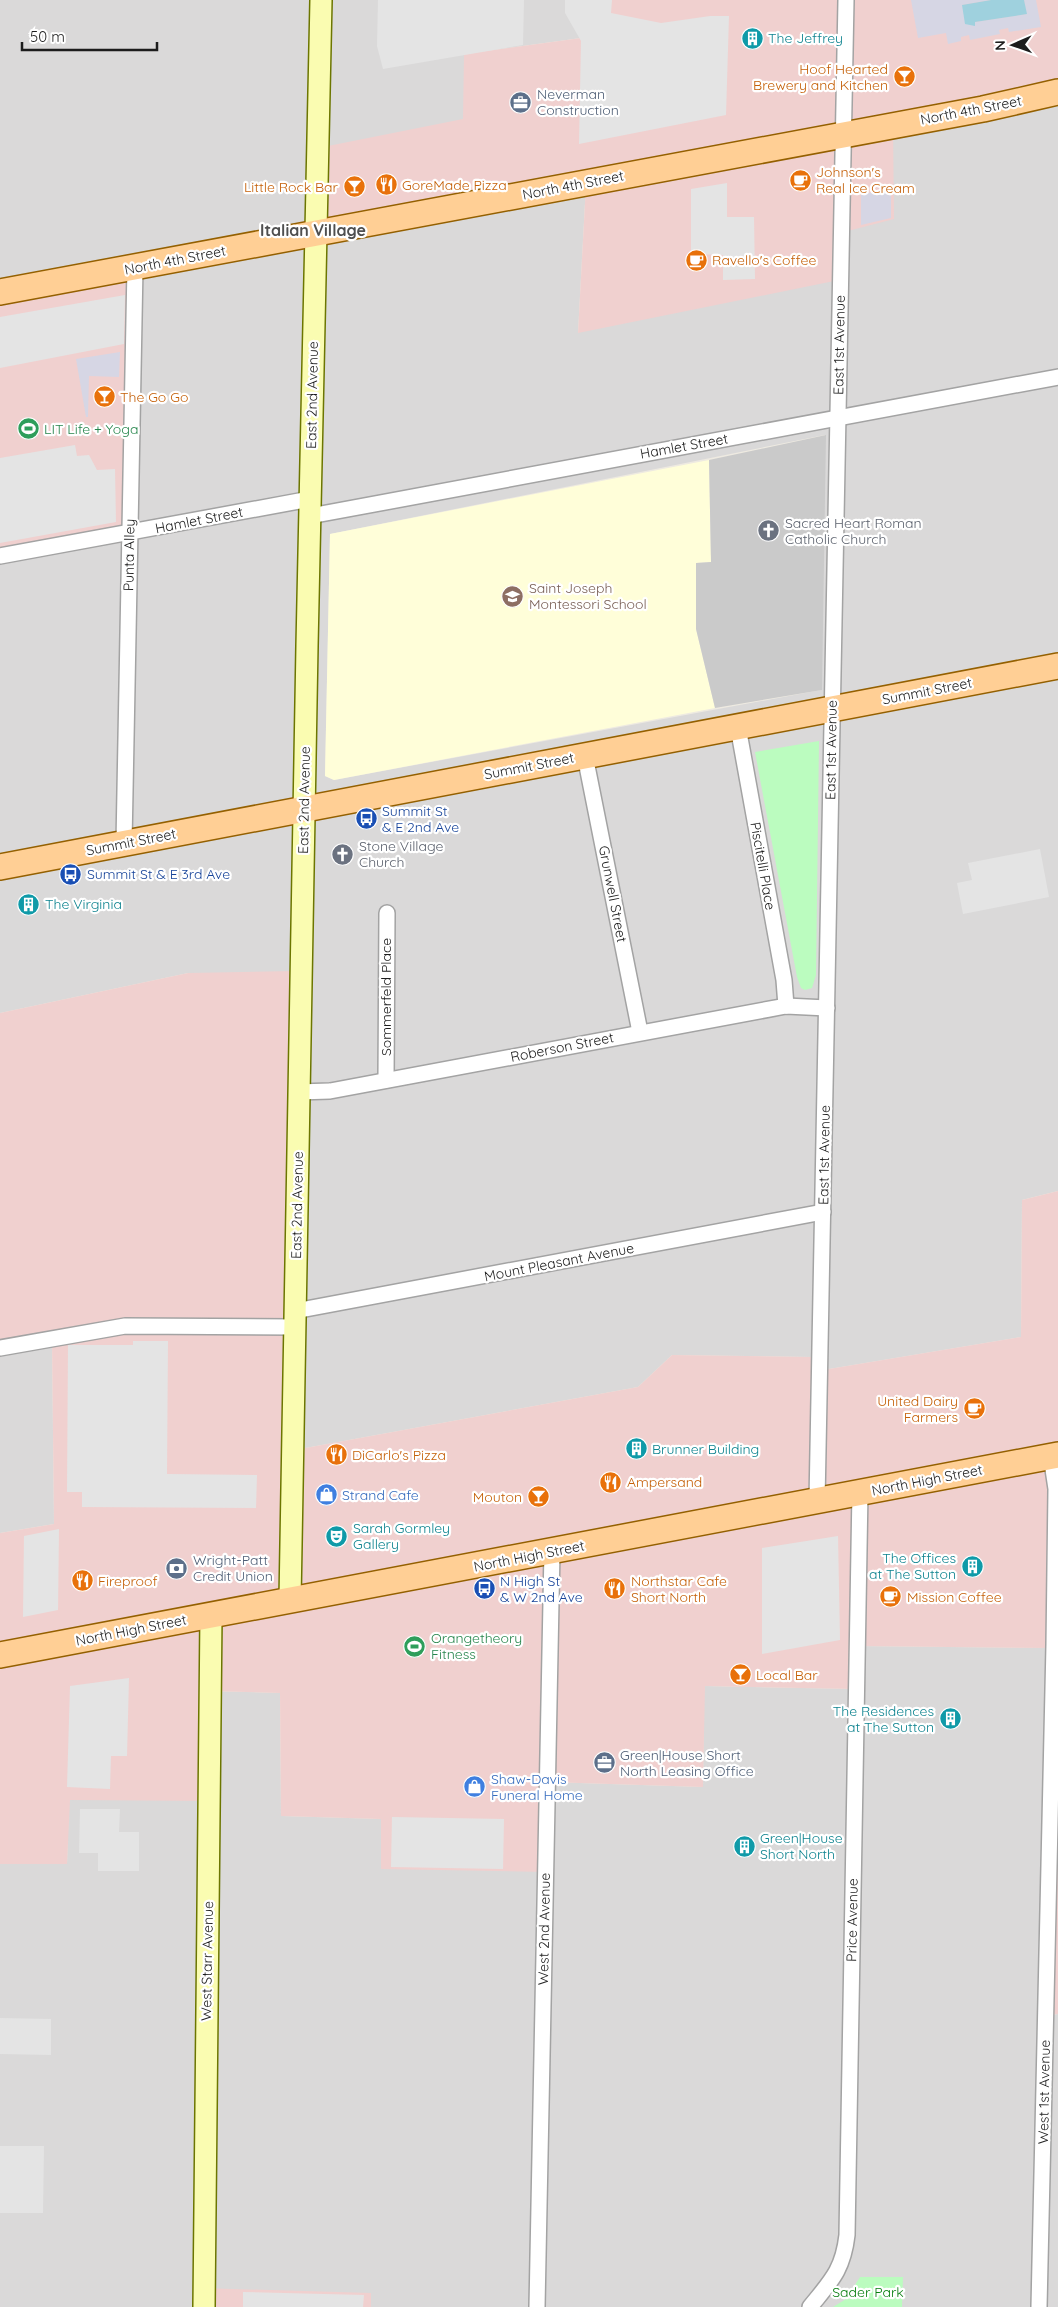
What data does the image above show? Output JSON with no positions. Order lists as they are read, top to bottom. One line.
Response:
{"streets":{"main road":["North 4th Street","Summit Street","North High Street"],"street":["East 1st Avenue","East 2nd Avenue","Hamlet Street","Punta Alley","Piscitelli Place","Grunwell Street","Sommerfeld Place","Roberson Street","Mount Pleasant Avenue","Price Avenue","West 2nd Avenue","West Starr Avenue","West 1st Avenue"]},"crossings":[["North 4th Street","East 1st Avenue"],["North 4th Street","East 2nd Avenue"],["North 4th Street","Punta Alley"],["East 1st Avenue","Hamlet Street"],["East 1st Avenue","Summit Street"],["East 1st Avenue","Roberson Street"],["East 1st Avenue","Mount Pleasant Avenue"],["East 1st Avenue","North High Street"],["East 2nd Avenue","Hamlet Street"],["East 2nd Avenue","Summit Street"],["East 2nd Avenue","Roberson Street"],["East 2nd Avenue","Mount Pleasant Avenue"],["East 2nd Avenue","North High Street"],["Hamlet Street","Punta Alley"],["Punta Alley","Summit Street"],["Summit Street","Piscitelli Place"],["Summit Street","Grunwell Street"],["Piscitelli Place","Roberson Street"],["Grunwell Street","Roberson Street"],["Sommerfeld Place","Roberson Street"],["North High Street","Price Avenue"],["North High Street","West 2nd Avenue"],["North High Street","West Starr Avenue"],["North High Street","West 1st Avenue"]],"districts":["Italian Village"],"parks":["Sader Park"],"places":{"building":["The Jeffrey","The Virginia","Brunner Building","The Offices at The Sutton","The Residences at The Sutton","Green|House Short North"],"bar":["Hoof Hearted Brewery and Kitchen","Little Rock Bar","The Go Go","Mouton","Local Bar"],"office":["Neverman Construction","Green|House Short North Leasing Office"],"cafe":["Johnson's Real Ice Cream","Ravello's Coffee","United Dairy Farmers","Mission Coffee"],"restaurant":["GoreMade Pizza","DiCarlo's Pizza","Ampersand","Fireproof","Northstar Cafe Short North"],"sports":["LIT Life + Yoga","Orangetheory Fitness"],"church":["Sacred Heart Roman Catholic Church","Stone Village Church"],"school or university":["Saint Joseph Montessori School"],"bus stop":["Summit St & E 2nd Ave","Summit St & E 3rd Ave","N High St & W 2nd Ave"],"shop":["Strand Cafe","Shaw-Davis Funeral Home"],"theatre":["Sarah Gormley Gallery"],"bank":["Wright-Patt Credit Union"]},"scale_bar":"50 m","north":"left"}
